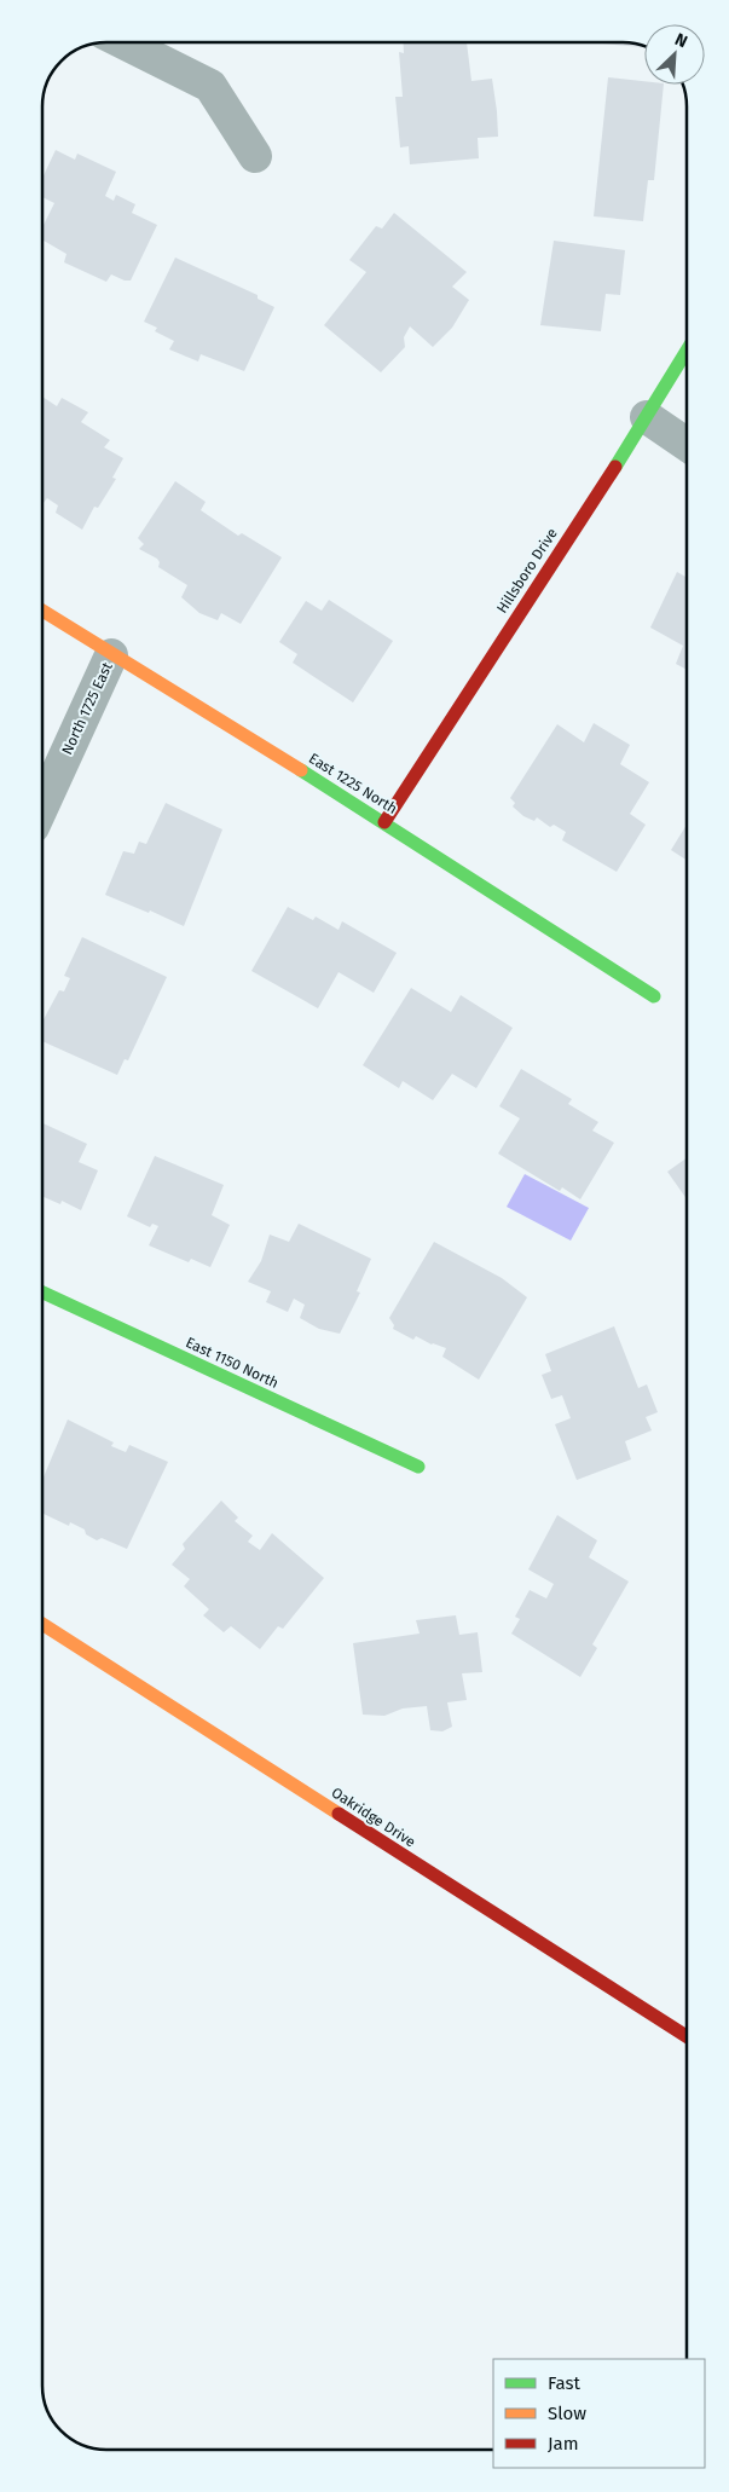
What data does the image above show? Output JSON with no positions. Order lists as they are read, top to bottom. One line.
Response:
{"streets":{"street":["Hillsboro Drive","North 1725 East","East 1225 North","East 1150 North","Oakridge Drive"]},"crossings":[["Hillsboro Drive","East 1225 North"],["North 1725 East","East 1225 North"]],"legend":["Fast","Slow","Jam"],"north":"top right"}
